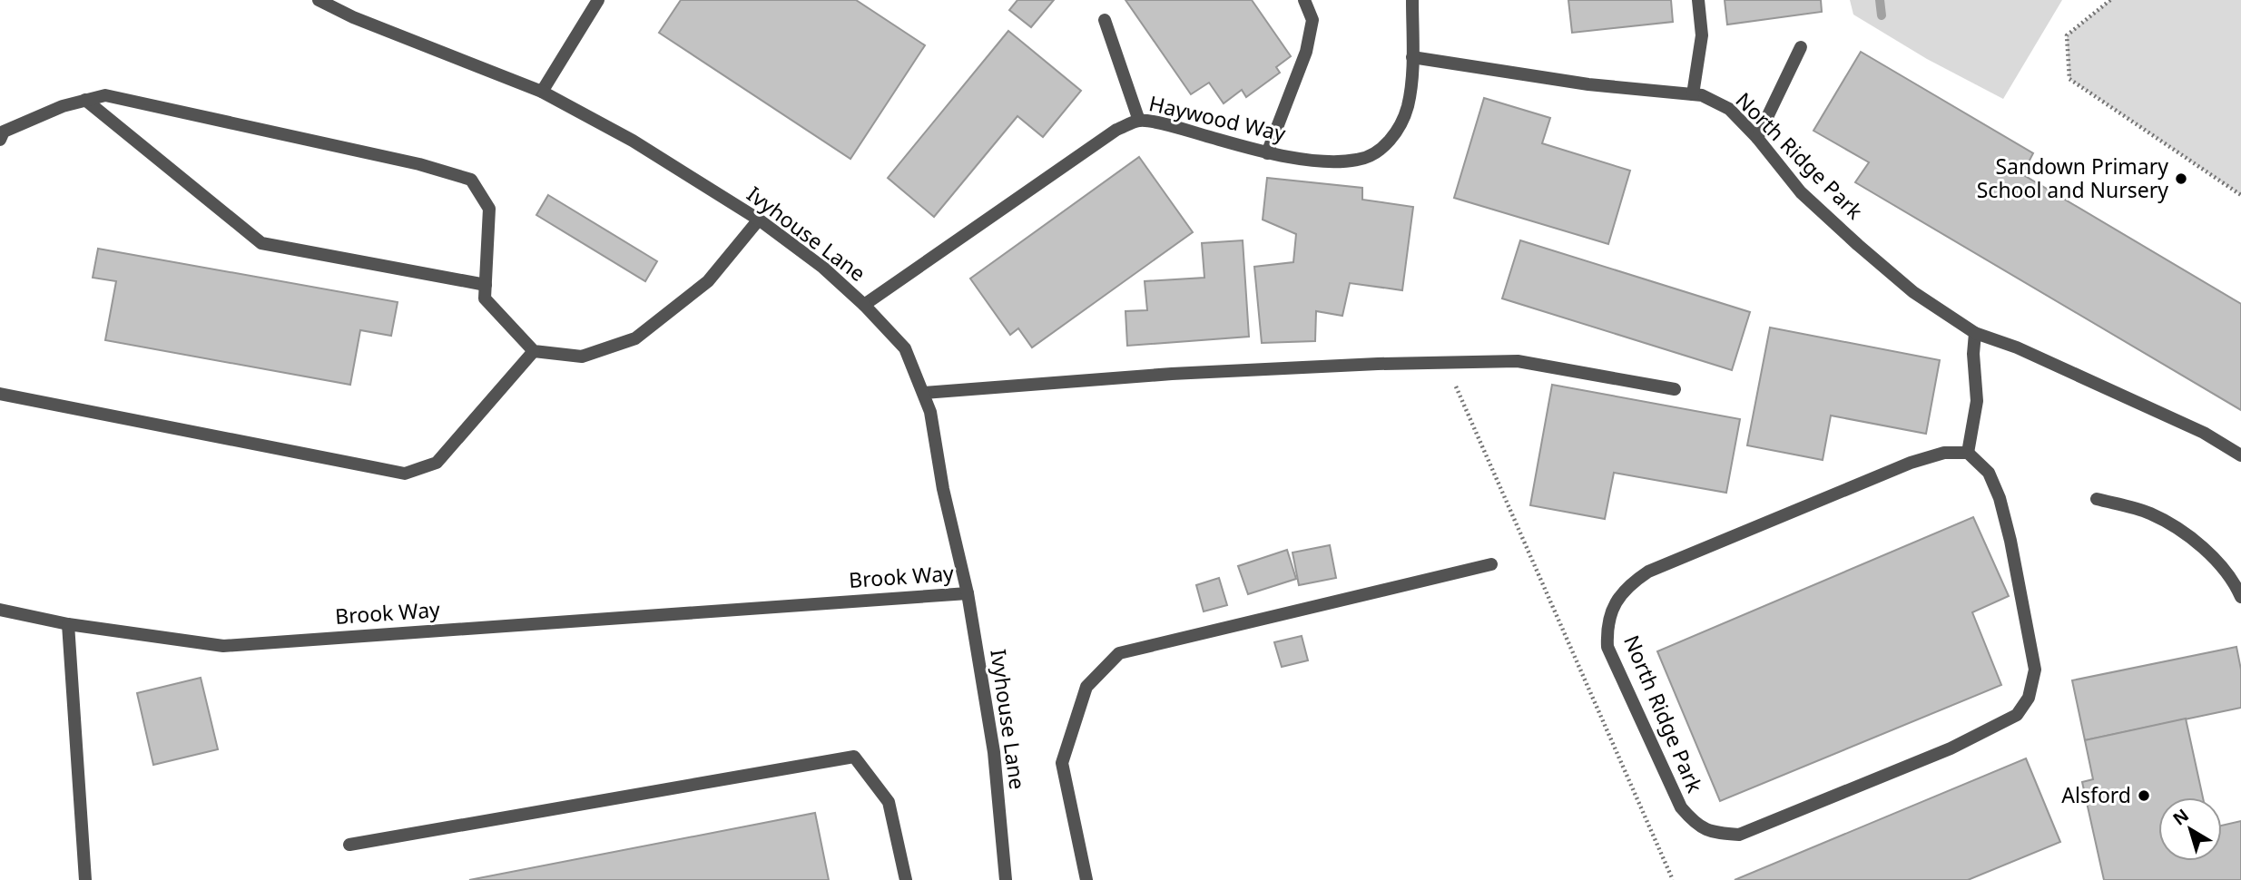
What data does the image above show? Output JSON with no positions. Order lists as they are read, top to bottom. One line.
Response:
{"streets":{"street":["Haywood Way","North Ridge Park","Ivyhouse Lane","Brook Way"]},"crossings":[["Haywood Way","North Ridge Park"],["Haywood Way","Ivyhouse Lane"],["Ivyhouse Lane","Brook Way"]],"places":["Sandown Primary School and Nursery","Alsford"],"north":"top left"}
